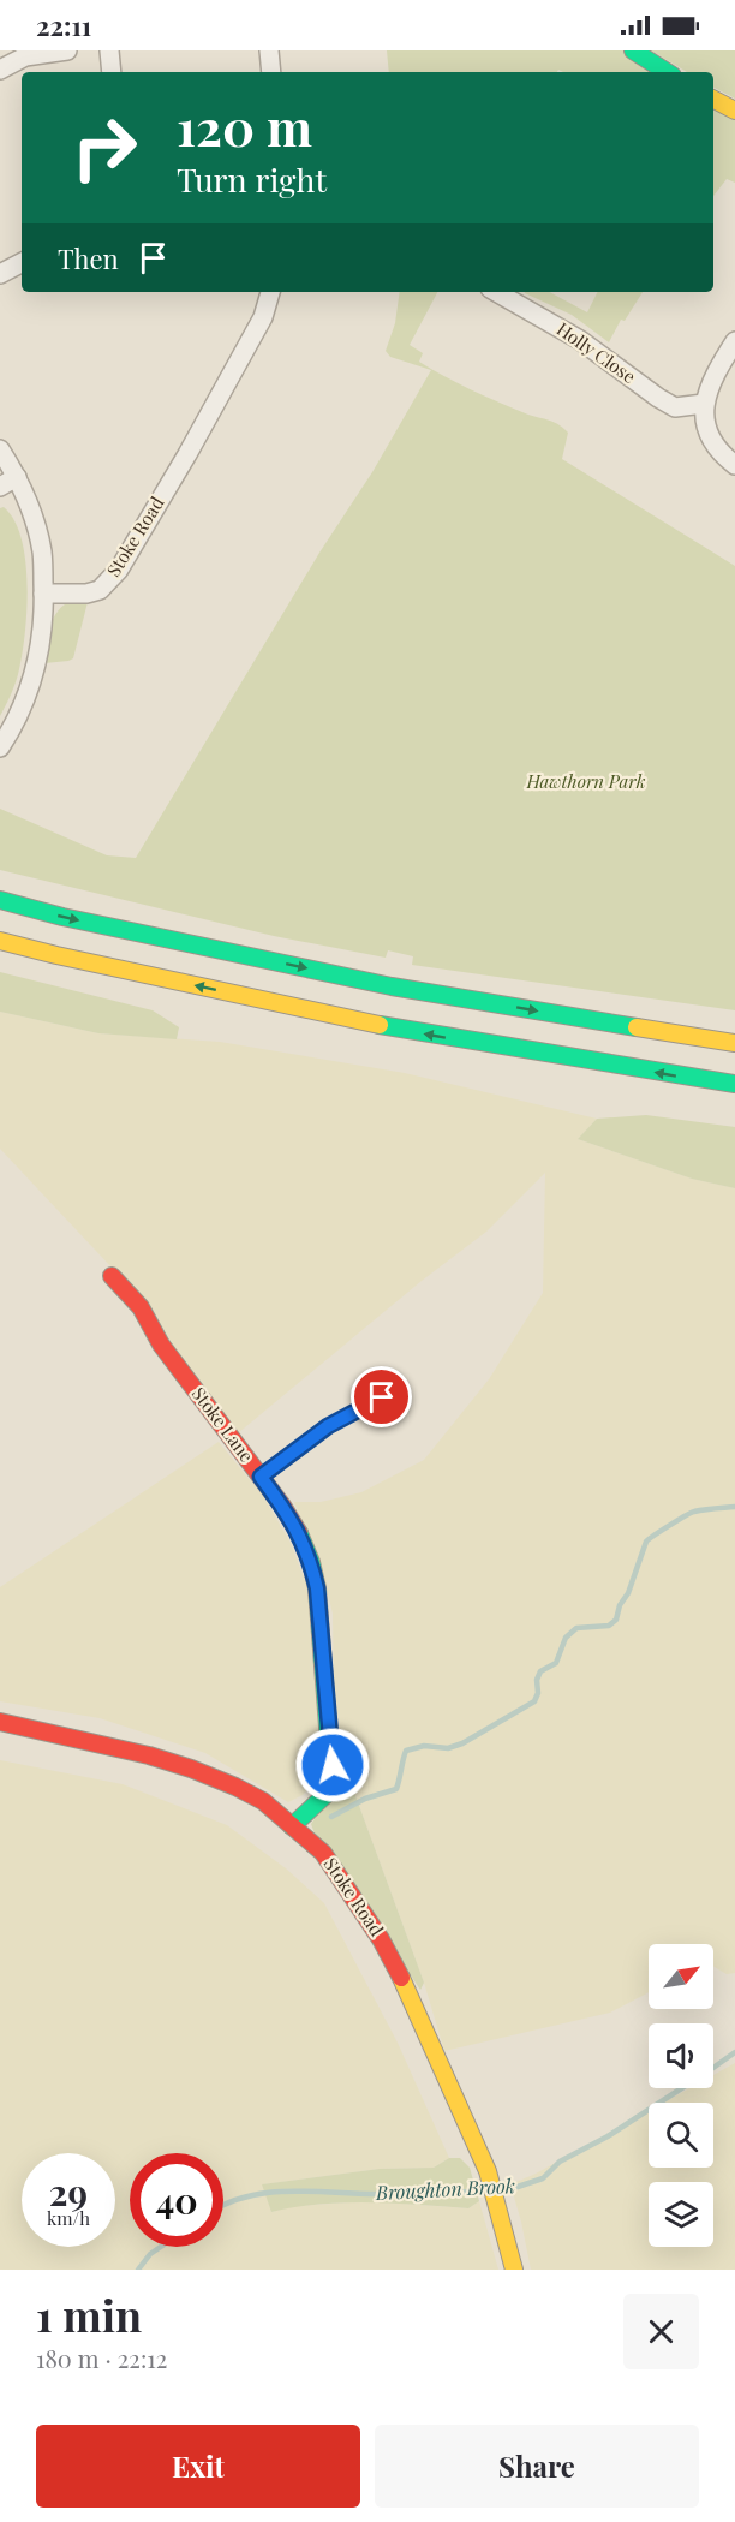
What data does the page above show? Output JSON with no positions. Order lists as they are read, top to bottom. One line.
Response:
{"streets":{"main road":["Stoke Road","Stoke Lane"],"street":["Holly Close"]},"crossings":[["Stoke Road","Stoke Lane"]],"water":["Broughton Brook"],"parks":["Hawthorn Park"],"north":"top right","page":{"status":"22:11","turn":["120 m","Turn right"],"then":"Then","speed":"29 km/h","limit":"40","heading":["1 min","180 m · 22:12"],"buttons":["Exit","Share"]}}
